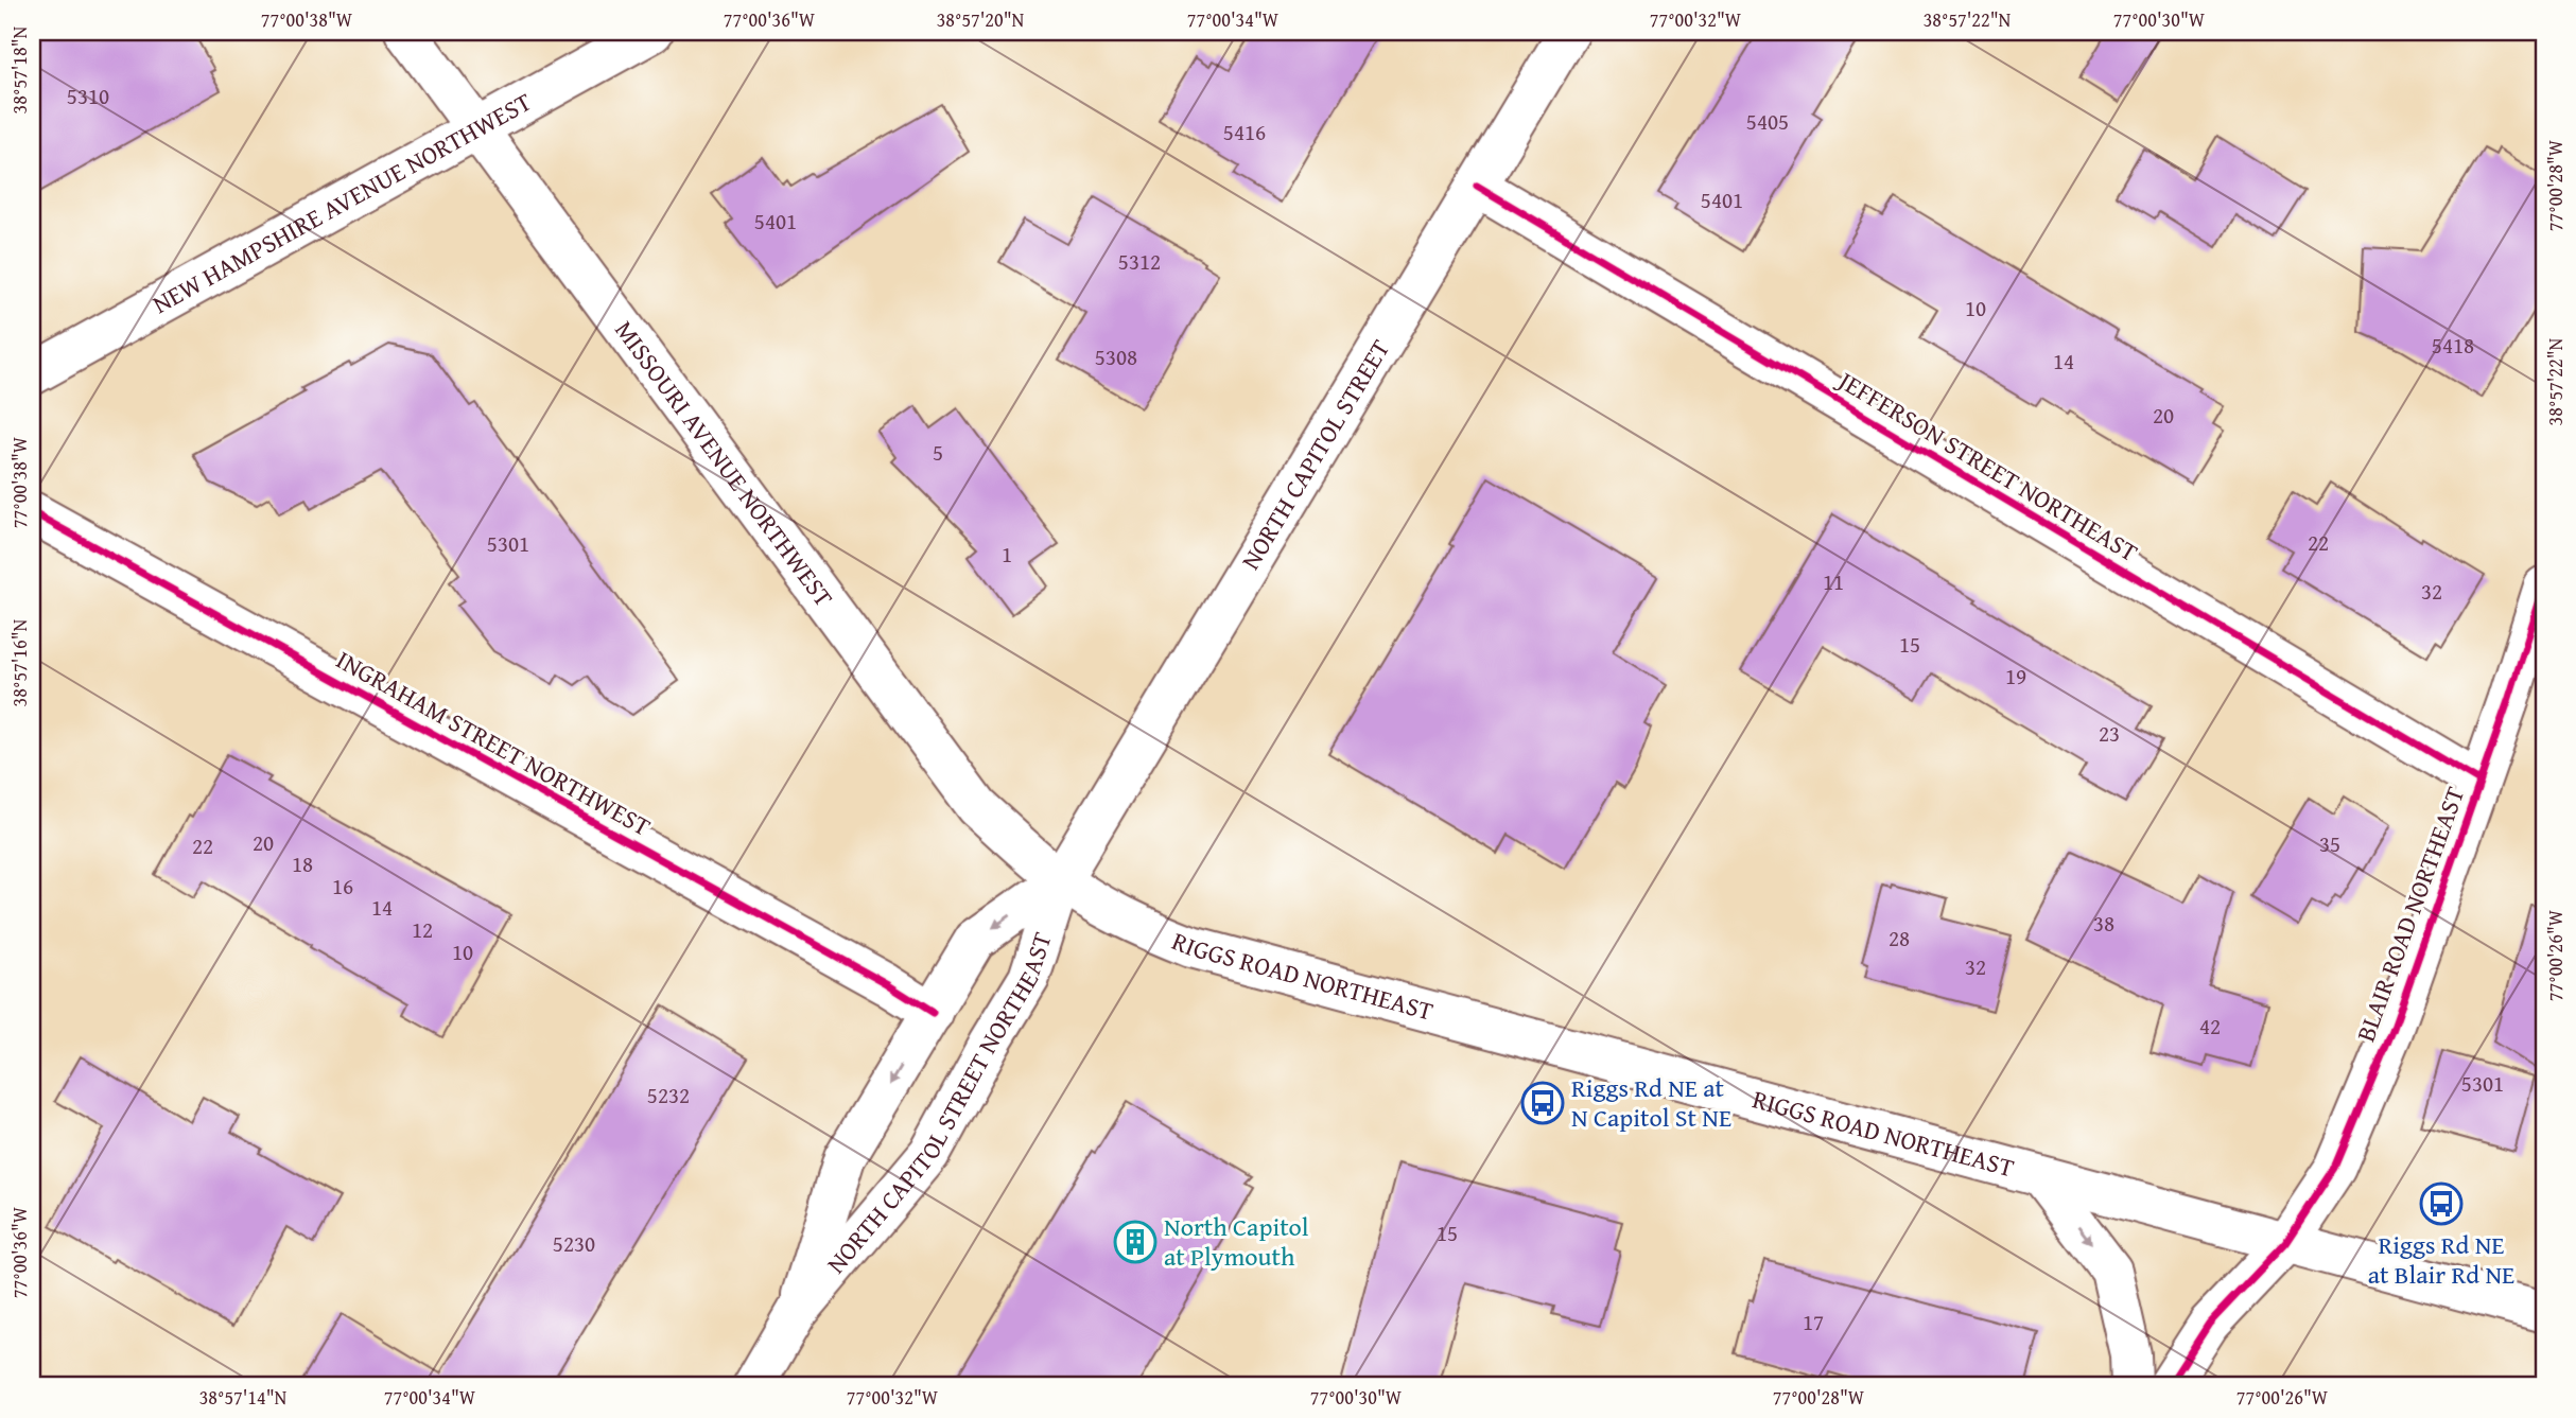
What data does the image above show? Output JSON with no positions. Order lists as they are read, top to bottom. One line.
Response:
{"streets":{"main road":["NEW HAMPSHIRE AVENUE NORTHWEST","NORTH CAPITOL STREET","MISSOURI AVENUE NORTHWEST","JEFFERSON STREET NORTHEAST","INGRAHAM STREET NORTHWEST","BLAIR ROAD NORTHEAST","RIGGS ROAD NORTHEAST","NORTH CAPITOL STREET NORTHEAST"]},"crossings":[["NEW HAMPSHIRE AVENUE NORTHWEST","MISSOURI AVENUE NORTHWEST"],["NORTH CAPITOL STREET","MISSOURI AVENUE NORTHWEST"],["NORTH CAPITOL STREET","JEFFERSON STREET NORTHEAST"],["NORTH CAPITOL STREET","RIGGS ROAD NORTHEAST"],["NORTH CAPITOL STREET","NORTH CAPITOL STREET NORTHEAST"],["MISSOURI AVENUE NORTHWEST","RIGGS ROAD NORTHEAST"],["MISSOURI AVENUE NORTHWEST","NORTH CAPITOL STREET NORTHEAST"],["JEFFERSON STREET NORTHEAST","BLAIR ROAD NORTHEAST"],["BLAIR ROAD NORTHEAST","RIGGS ROAD NORTHEAST"],["RIGGS ROAD NORTHEAST","NORTH CAPITOL STREET NORTHEAST"]],"places":{"bus stop":["Riggs Rd NE at N Capitol St NE","Riggs Rd NE at Blair Rd NE"],"building":["North Capitol at Plymouth"]},"house_numbers":["5310","5405","5416","5401","5401","5312","10","5418","5308","14","20","5","22","5301","1","11","32","15","19","23","20","35","22","18","16","14","38","12","28","10","32","42","5301","5232","15","5230","17"],"coordinates":["77°00'38\"W","77°00'36\"W","38°57'20\"N","77°00'34\"W","77°00'32\"W","38°57'22\"N","77°00'30\"W","38°57'18\"N","77°00'28\"W","38°57'16\"N","77°00'26\"W","38°57'14\"N"]}
